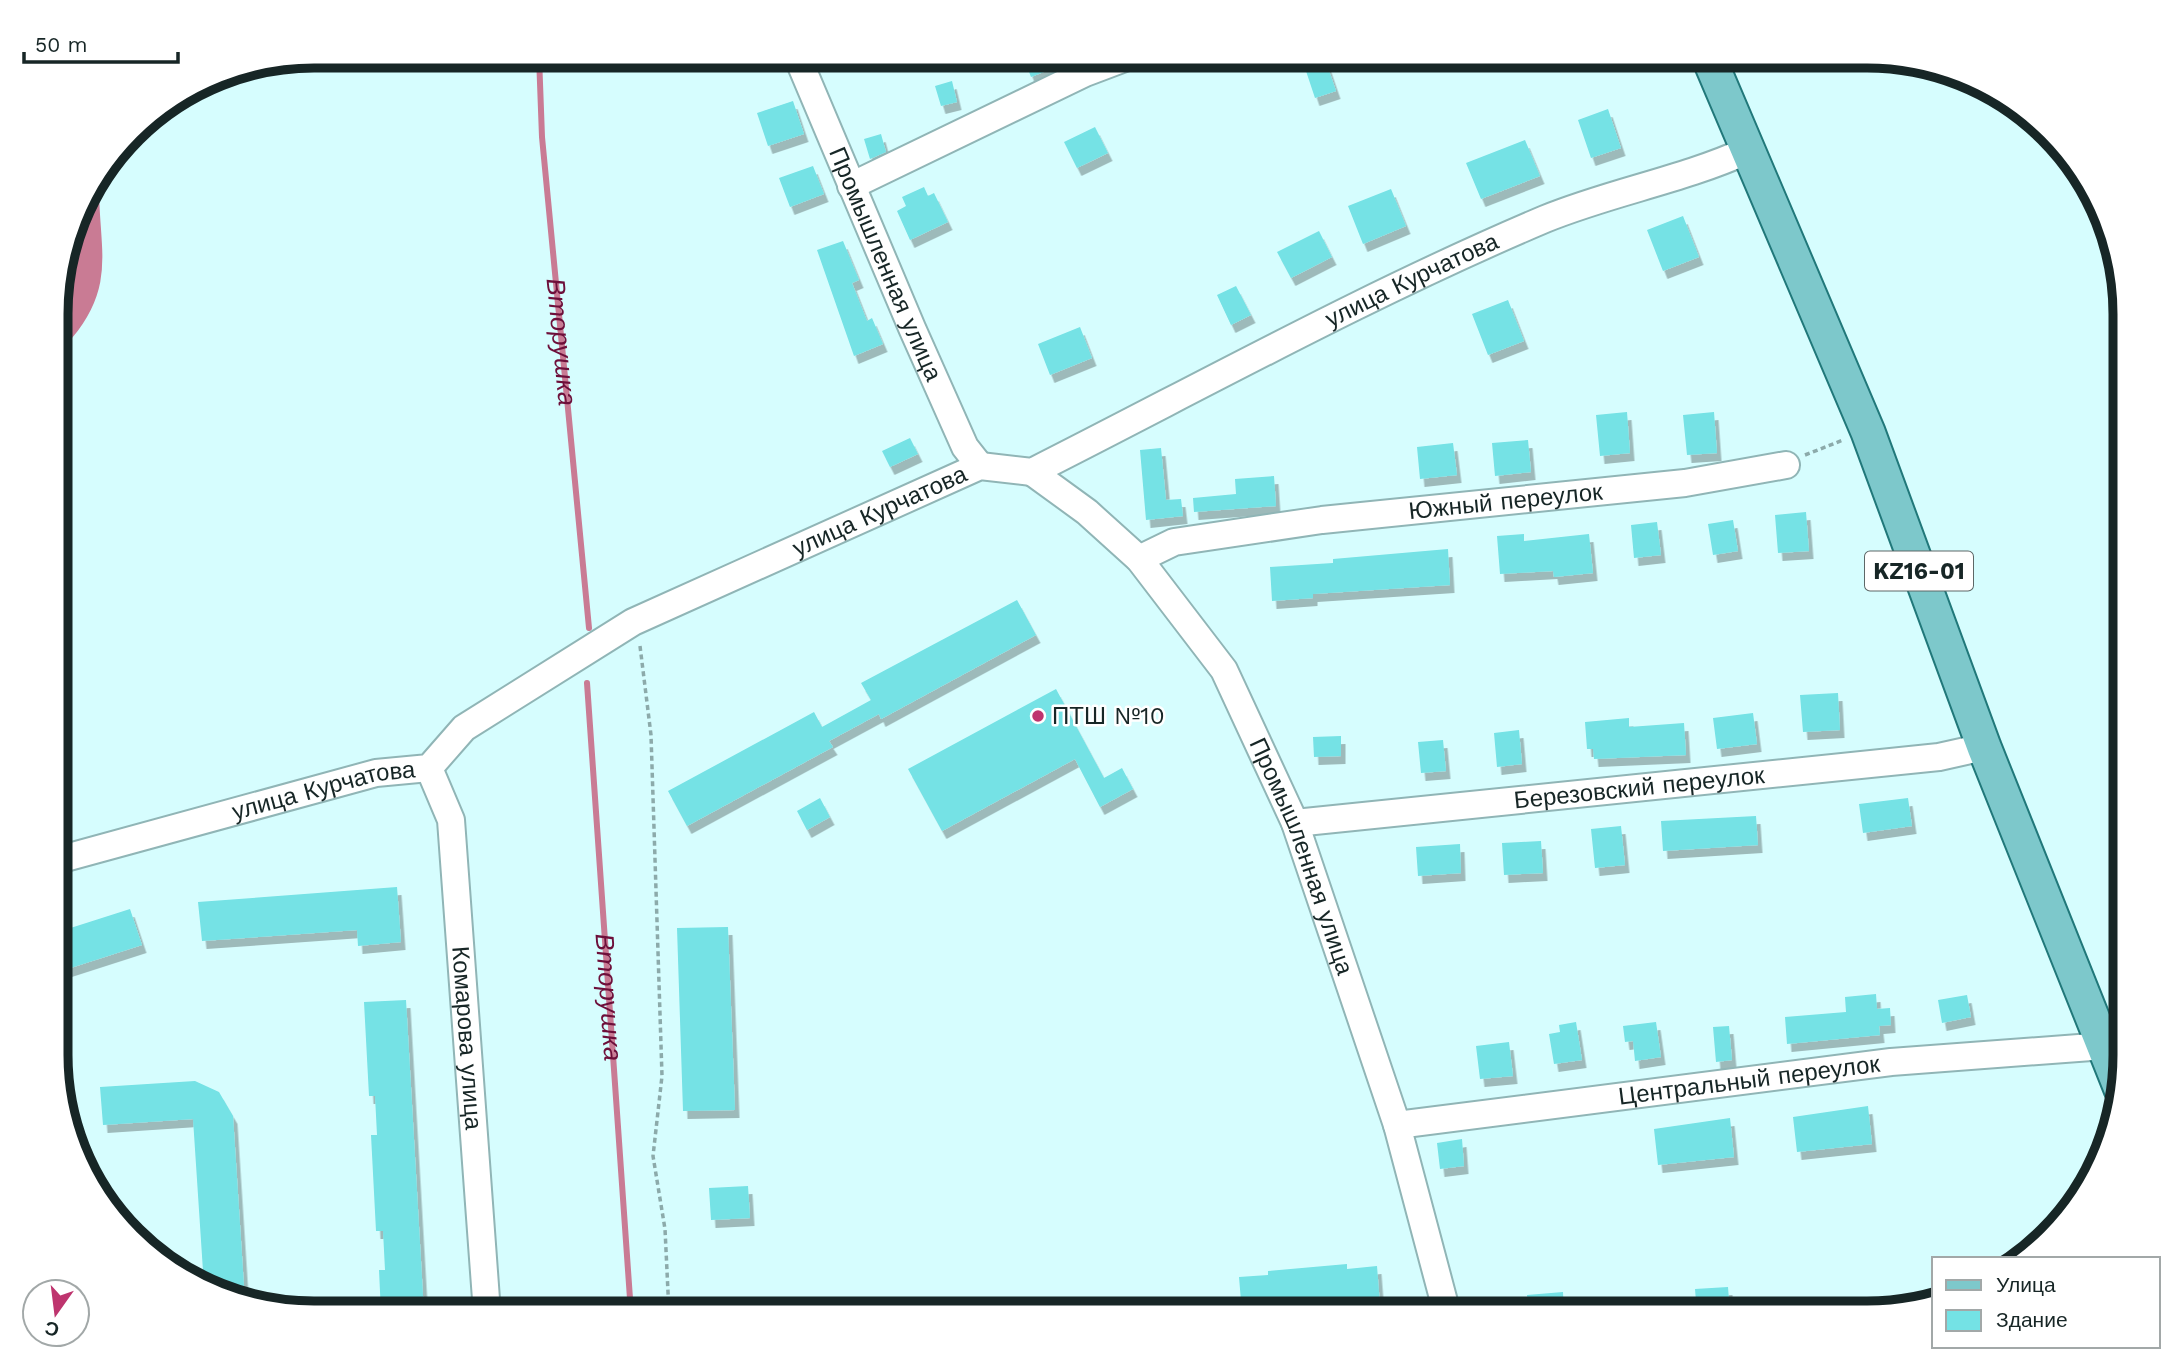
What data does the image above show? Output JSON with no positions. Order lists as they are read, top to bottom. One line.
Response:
{"streets":{"main road":["KZ16-01"],"street":["Промышленная улица","улица Курчатова","Южный переулок","Березовский переулок","Комарова улица","Центральный переулок"]},"crossings":[["Промышленная улица","улица Курчатова"],["Промышленная улица","Южный переулок"],["Промышленная улица","Березовский переулок"],["Промышленная улица","Центральный переулок"],["улица Курчатова","KZ16-01"],["улица Курчатова","Комарова улица"],["KZ16-01","Березовский переулок"]],"water":["Вторушка"],"places":["ПТШ №10"],"legend":["Улица","Здание"],"scale_bar":"50 m","north":"bottom"}
